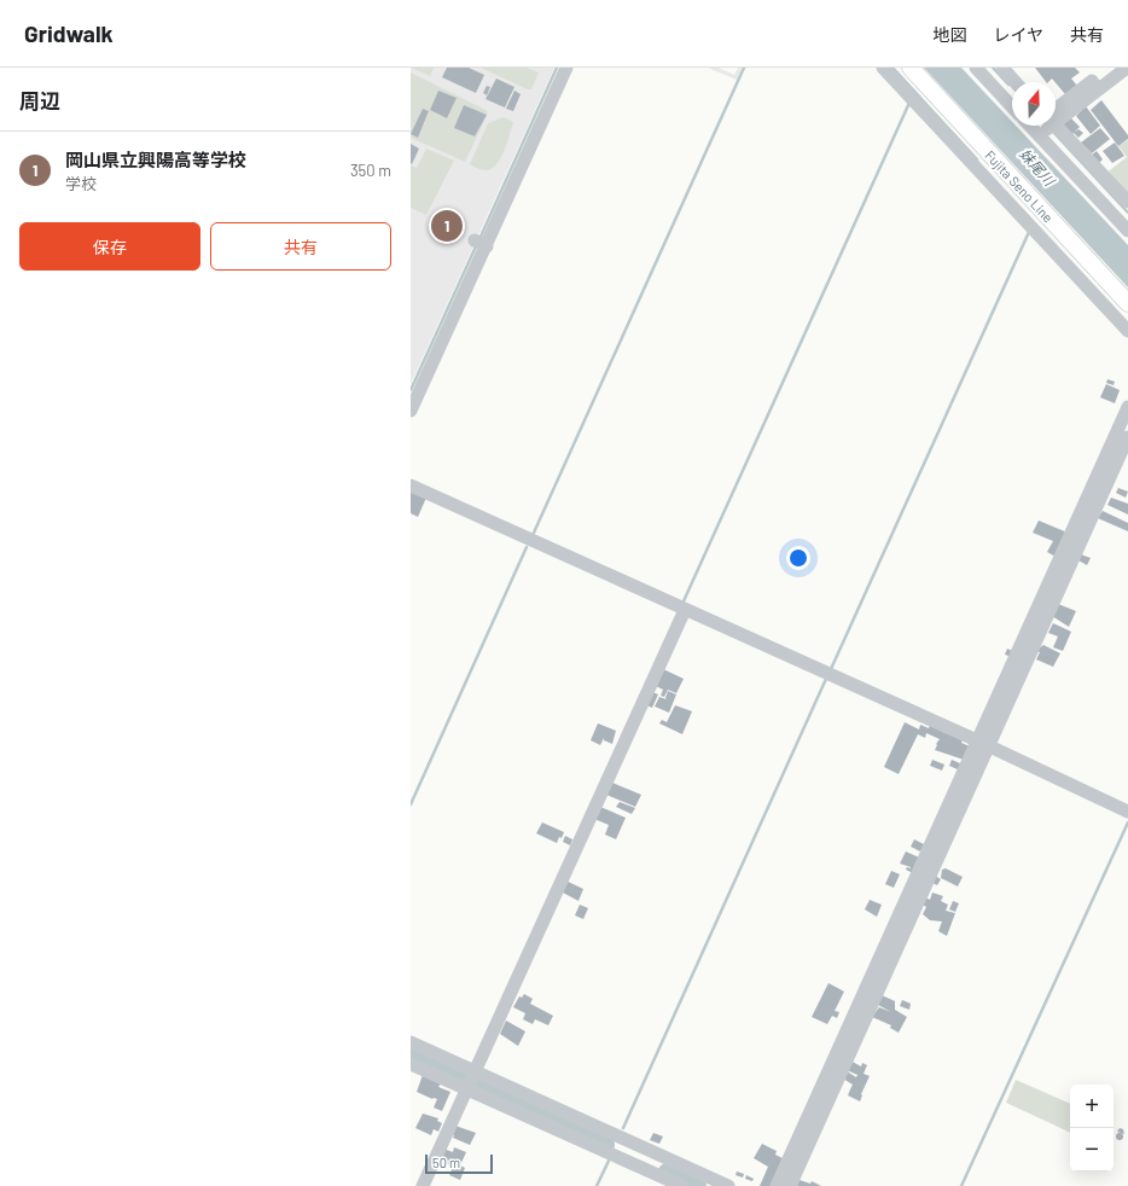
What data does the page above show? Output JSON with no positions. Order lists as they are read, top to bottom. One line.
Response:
{"streets":{"main road":["Fujita Seno Line"]},"water":["妹尾川"],"scale_bar":"50 m","north":"top","page":{"header":"Gridwalk","nav":["地図","レイヤ","共有"],"heading":"周辺","list":[{"mark":"1","name":"岡山県立興陽高等学校","note":"学校","value":"350 m"}],"buttons":["保存","共有"],"pins":"1","map_buttons":["+","−"],"scale":"50 m"}}
